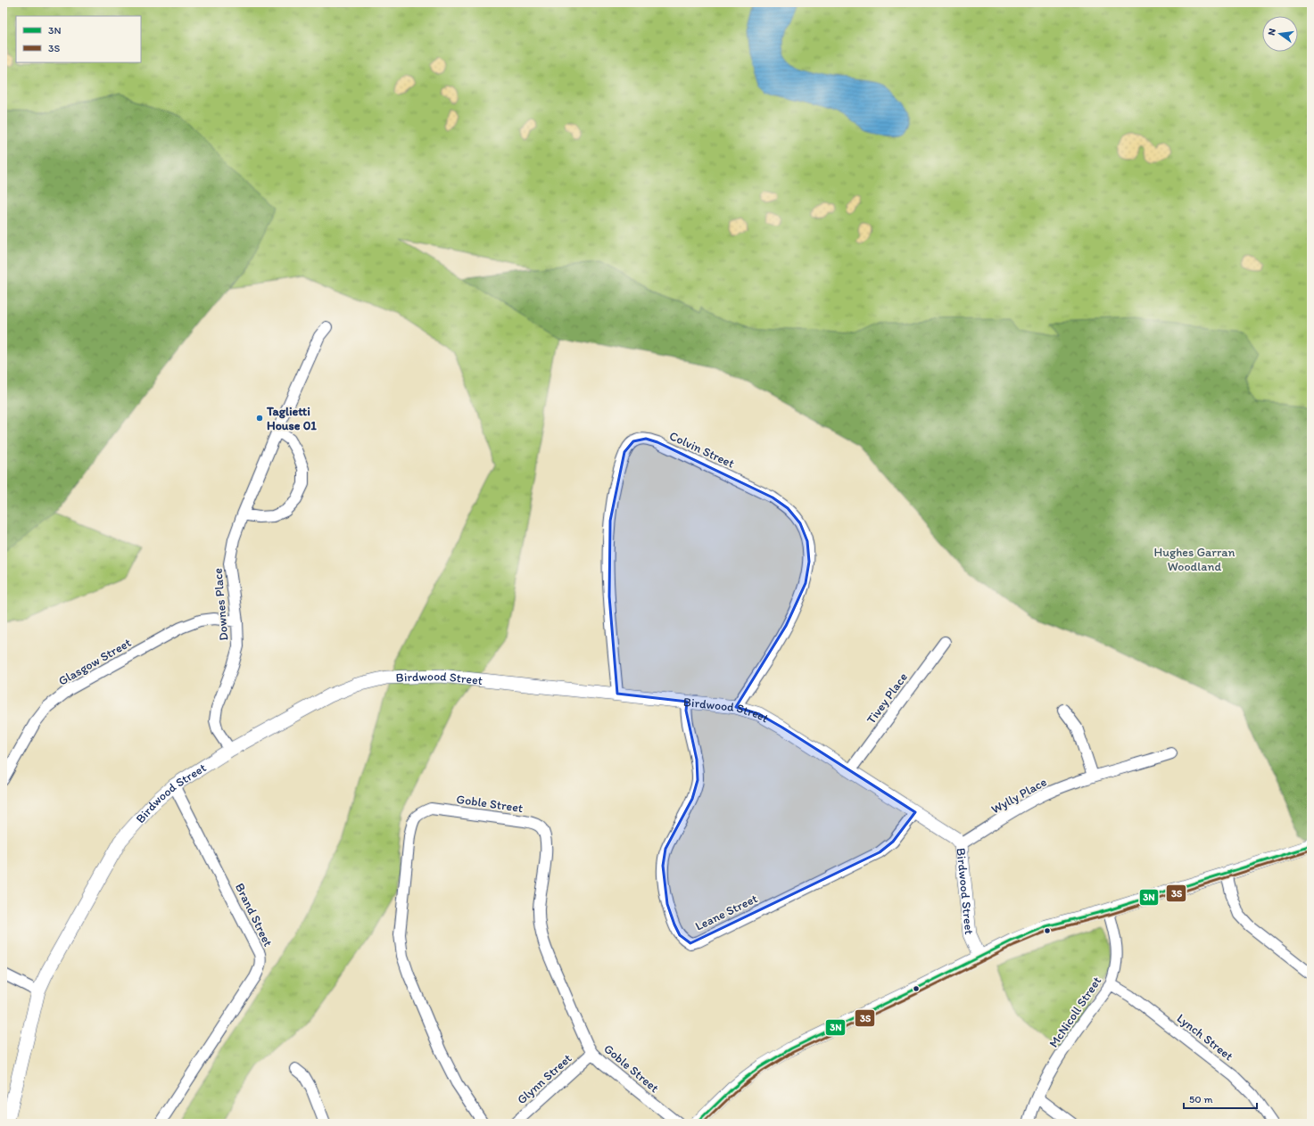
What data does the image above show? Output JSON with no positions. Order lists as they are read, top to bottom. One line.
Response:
{"streets":{"street":["Colvin Street","Downes Place","Glasgow Street","Birdwood Street","Tivey Place","Wylly Place","Goble Street","Leane Street","Brand Street","McNicoll Street","Lynch Street","Glynn Street"]},"crossings":[["Colvin Street","Birdwood Street"],["Downes Place","Glasgow Street"],["Downes Place","Birdwood Street"],["Birdwood Street","Tivey Place"],["Birdwood Street","Wylly Place"],["Birdwood Street","Leane Street"],["Birdwood Street","Brand Street"],["Goble Street","Glynn Street"],["McNicoll Street","Lynch Street"]],"parks":["Hughes Garran Woodland"],"places":["Taglietti House 01"],"lines":["transit line 3N","transit line 3S"],"legend":["3N","3S"],"scale_bar":"50 m","north":"left"}
